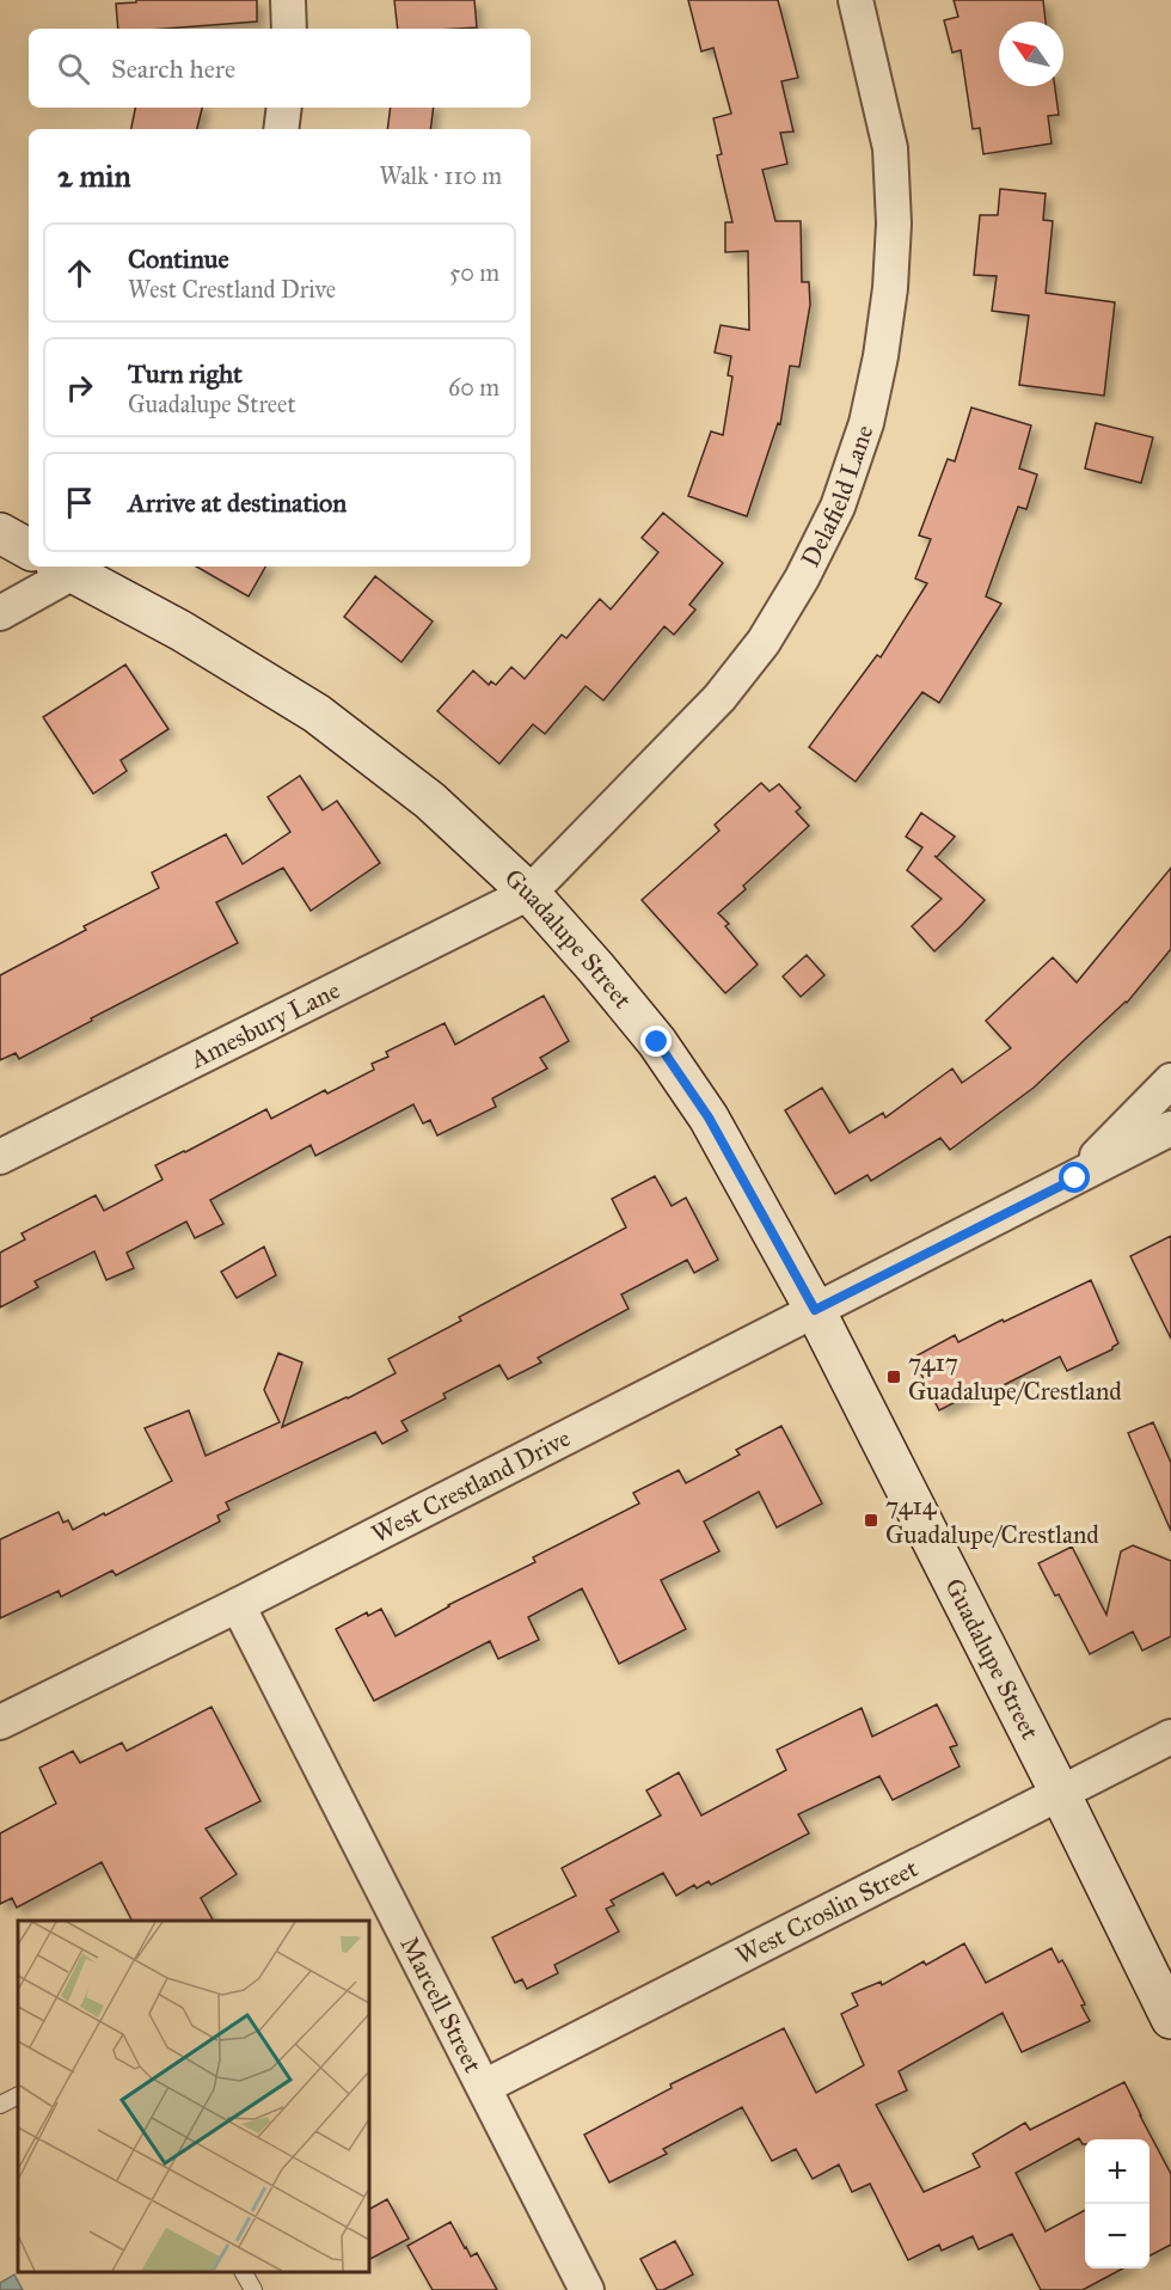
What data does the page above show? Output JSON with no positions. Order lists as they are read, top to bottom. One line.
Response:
{"streets":{"street":["Delafield Lane","Guadalupe Street","Amesbury Lane","West Crestland Drive","West Croslin Street","Marcell Street"]},"crossings":[["Delafield Lane","Guadalupe Street"],["Delafield Lane","Amesbury Lane"],["Guadalupe Street","Amesbury Lane"],["Guadalupe Street","West Crestland Drive"],["Guadalupe Street","West Croslin Street"],["West Crestland Drive","Marcell Street"],["West Croslin Street","Marcell Street"]],"places":{"transit":["7417 Guadalupe/Crestland","7414 Guadalupe/Crestland"]},"north":"top left","page":{"search":"Search here","heading":["2 min","Walk · 110 m"],"list":[["Continue","West Crestland Drive","50 m"],["Turn right","Guadalupe Street","60 m"],"Arrive at destination"],"map_buttons":["+","−"]}}
